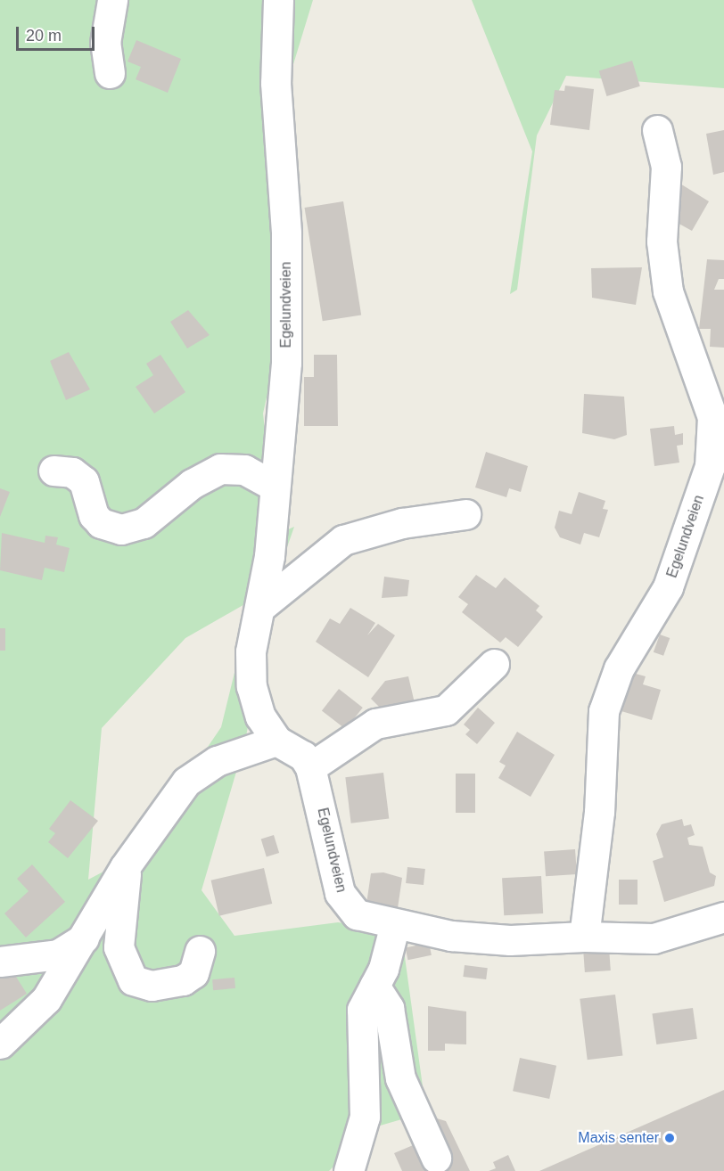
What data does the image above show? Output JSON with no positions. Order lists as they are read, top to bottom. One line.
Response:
{"streets":{"street":["Egelundveien"]},"places":["Maxis senter"],"scale_bar":"20 m"}
